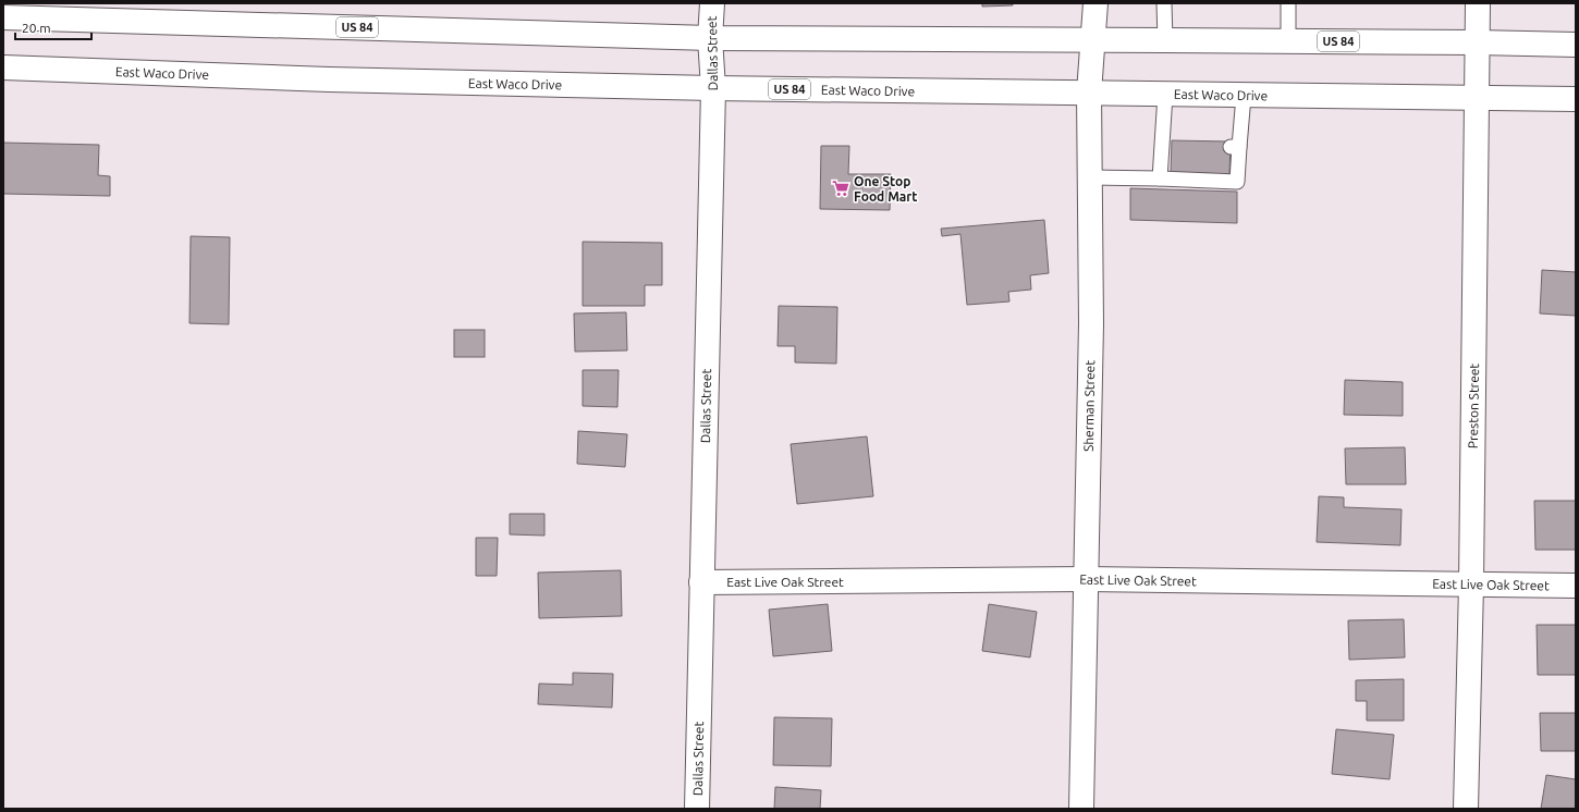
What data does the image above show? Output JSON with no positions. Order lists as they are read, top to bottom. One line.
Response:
{"streets":{"street":["US 84","Dallas Street","East Waco Drive","Sherman Street","Preston Street","East Live Oak Street"]},"crossings":[["US 84","Dallas Street"],["US 84","Sherman Street"],["US 84","Preston Street"],["Dallas Street","East Waco Drive"],["Dallas Street","East Live Oak Street"],["East Waco Drive","Sherman Street"],["East Waco Drive","Preston Street"],["Sherman Street","East Live Oak Street"],["Preston Street","East Live Oak Street"]],"places":{"supermarket":["One Stop Food Mart"]},"scale_bar":"20 m"}
